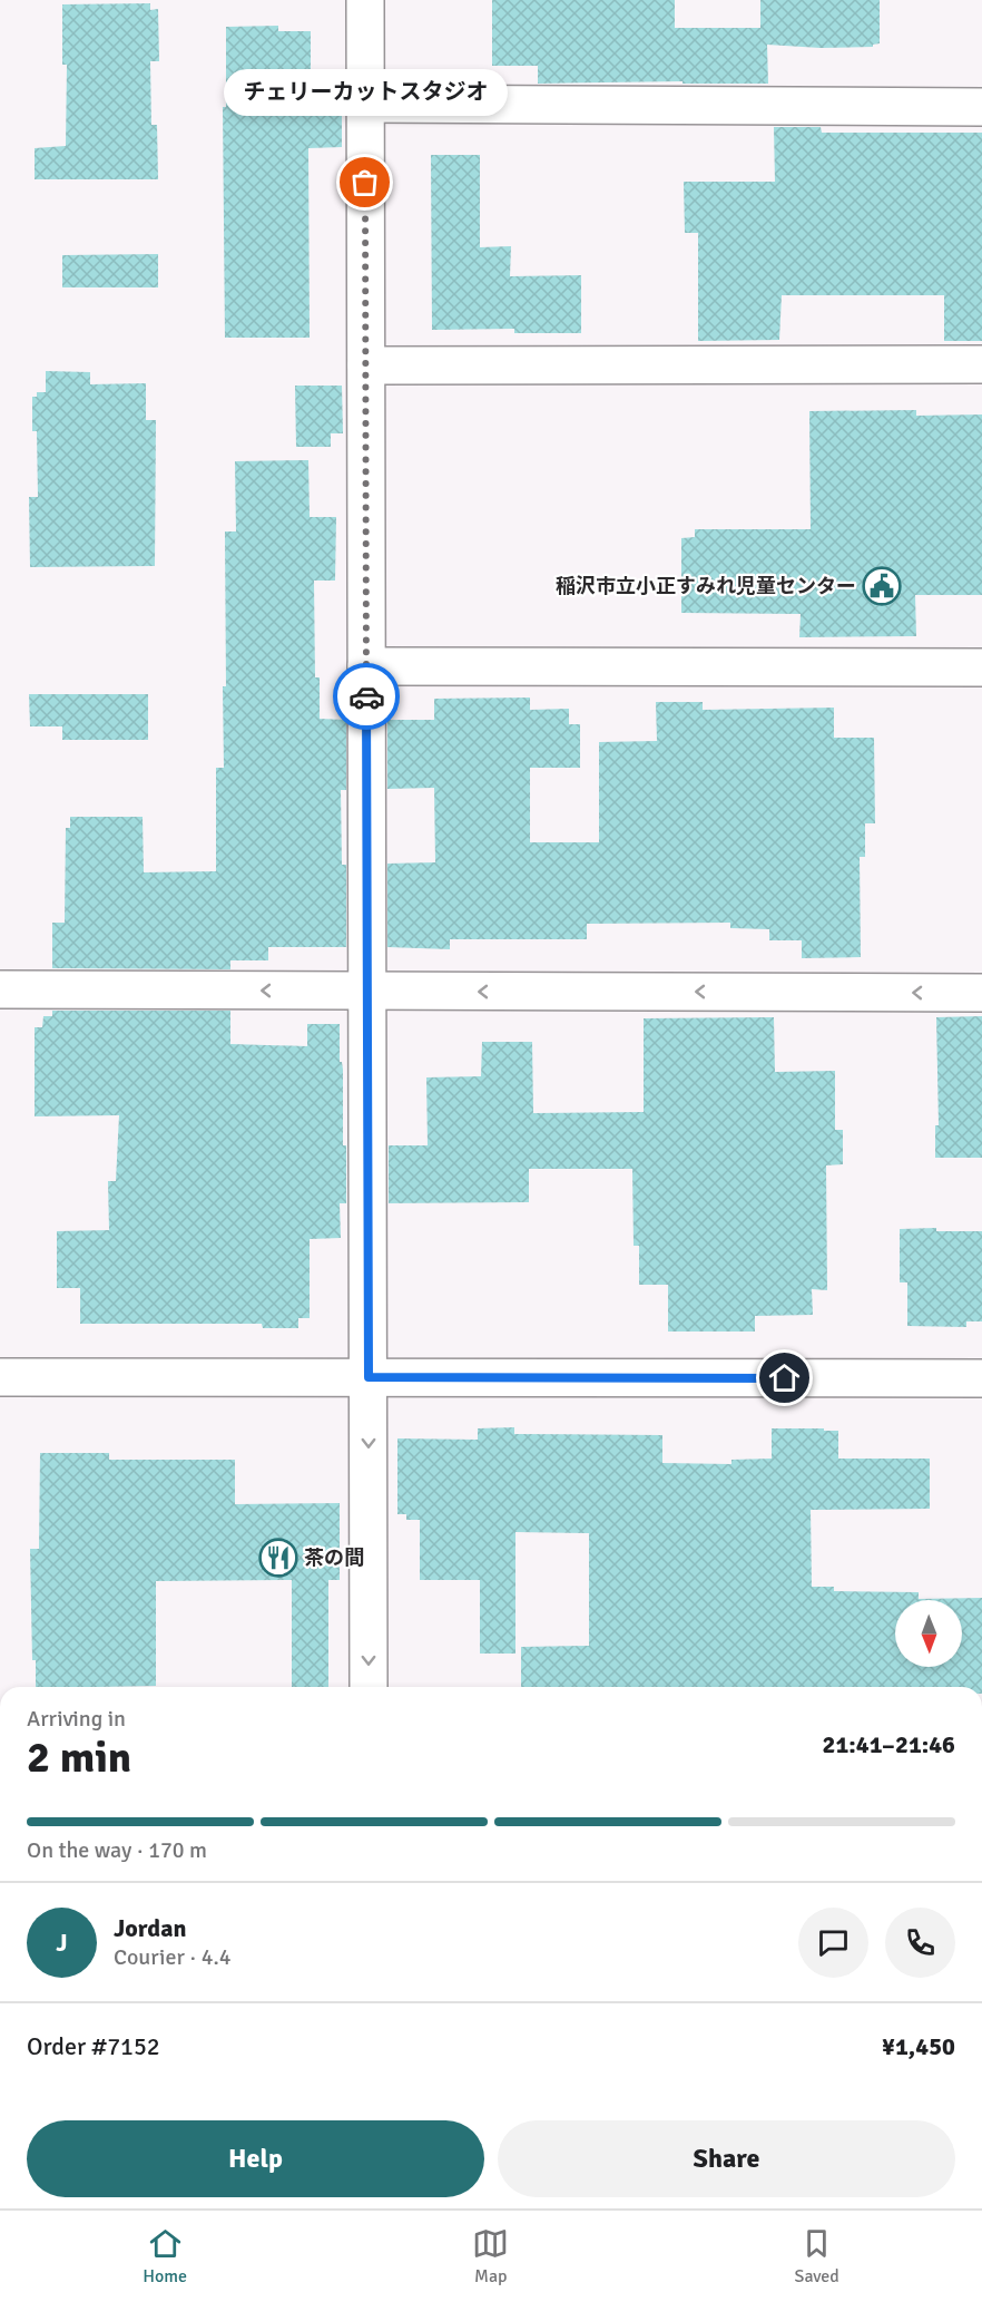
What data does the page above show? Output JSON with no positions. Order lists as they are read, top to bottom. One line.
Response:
{"places":{"other":["チェリーカットスタジオ"],"public building":["稲沢市立小正すみれ児童センター"],"restaurant":["茶の間"]},"north":"bottom","page":{"bubble":"チェリーカットスタジオ","heading":["2 min","Arriving in","21:41–21:46"],"panel":["Jordan","Courier · 4.4","Order #7152","¥1,450"],"bar":"On the way · 170 m","round":"J","buttons":["Help","Share"],"tabs":["Home","Map","Saved"]}}
